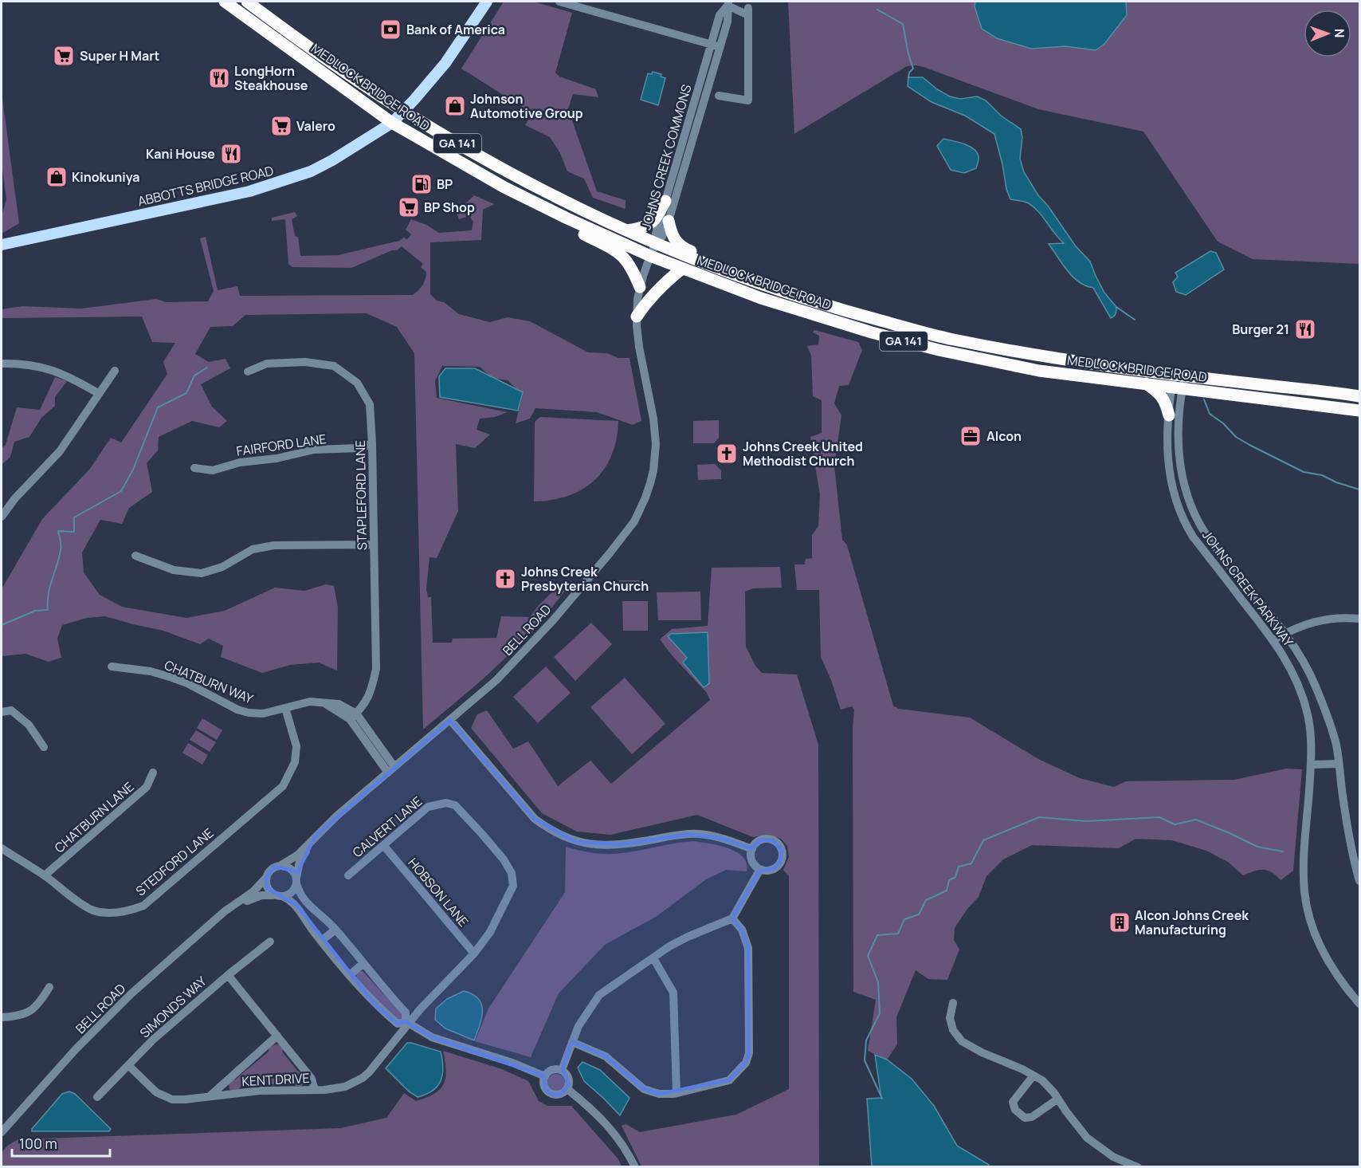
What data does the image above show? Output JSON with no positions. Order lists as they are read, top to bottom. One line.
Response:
{"streets":{"highway":["MEDLOCK BRIDGE ROAD","GA 141"],"main road":["ABBOTTS BRIDGE ROAD"],"street":["JOHNS CREEK COMMONS","FAIRFORD LANE","STAPLEFORD LANE","JOHNS CREEK PARKWAY","BELL ROAD","CHATBURN WAY","CHATBURN LANE","CALVERT LANE","STEDFORD LANE","HOBSON LANE","SIMONDS WAY","KENT DRIVE"]},"crossings":[["MEDLOCK BRIDGE ROAD","JOHNS CREEK COMMONS"],["MEDLOCK BRIDGE ROAD","ABBOTTS BRIDGE ROAD"],["MEDLOCK BRIDGE ROAD","JOHNS CREEK PARKWAY"],["MEDLOCK BRIDGE ROAD","BELL ROAD"],["JOHNS CREEK COMMONS","BELL ROAD"],["FAIRFORD LANE","STAPLEFORD LANE"],["STAPLEFORD LANE","CHATBURN WAY"],["BELL ROAD","CHATBURN WAY"],["CHATBURN WAY","STEDFORD LANE"],["CHATBURN LANE","STEDFORD LANE"],["CALVERT LANE","HOBSON LANE"],["CALVERT LANE","KENT DRIVE"],["SIMONDS WAY","KENT DRIVE"]],"places":{"bank":["Bank of America"],"supermarket":["Super H Mart","Valero","BP Shop"],"restaurant":["LongHorn Steakhouse","Kani House","Burger 21"],"shop":["Johnson Automotive Group","Kinokuniya"],"fuel station":["BP"],"office":["Alcon"],"church":["Johns Creek United Methodist Church","Johns Creek Presbyterian Church"],"building":["Alcon Johns Creek Manufacturing"]},"scale_bar":"100 m","north":"right"}
